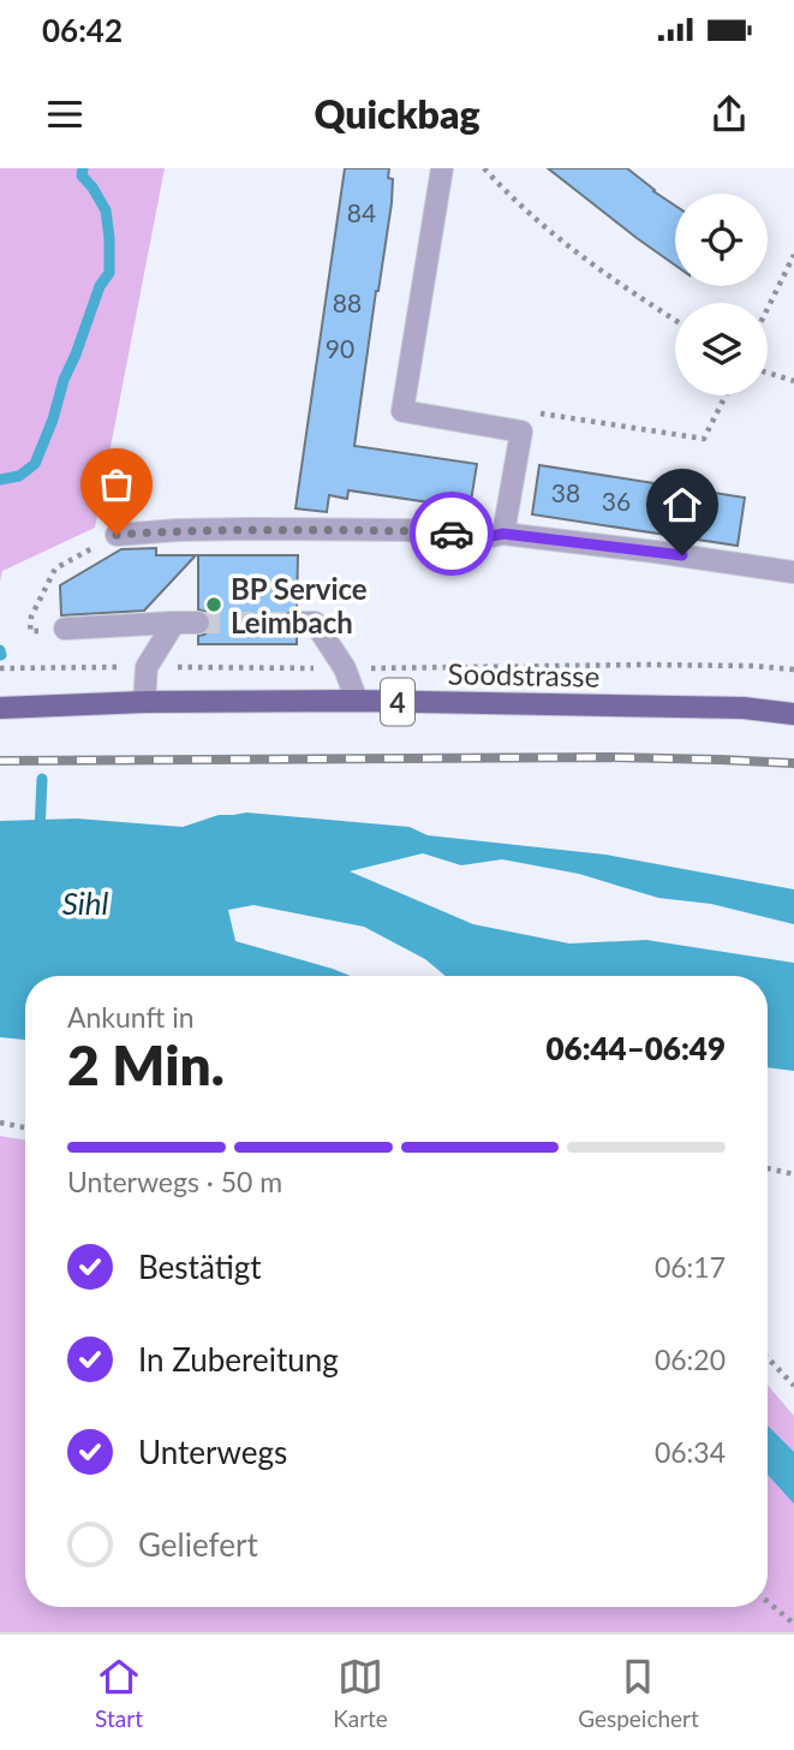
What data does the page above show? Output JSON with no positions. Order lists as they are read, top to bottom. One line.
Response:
{"streets":{"main road":["Soodstrasse","4"]},"water":["Sihl"],"places":["BP Service Leimbach"],"house_numbers":["84","88","90","38","36"],"page":{"status":"06:42","header":"Quickbag","heading":["2 Min.","Ankunft in","06:44–06:49"],"bar":"Unterwegs · 50 m","list":[["Bestätigt","06:17"],["In Zubereitung","06:20"],["Unterwegs","06:34"],"Geliefert"],"tabs":["Start","Karte","Gespeichert"]}}
